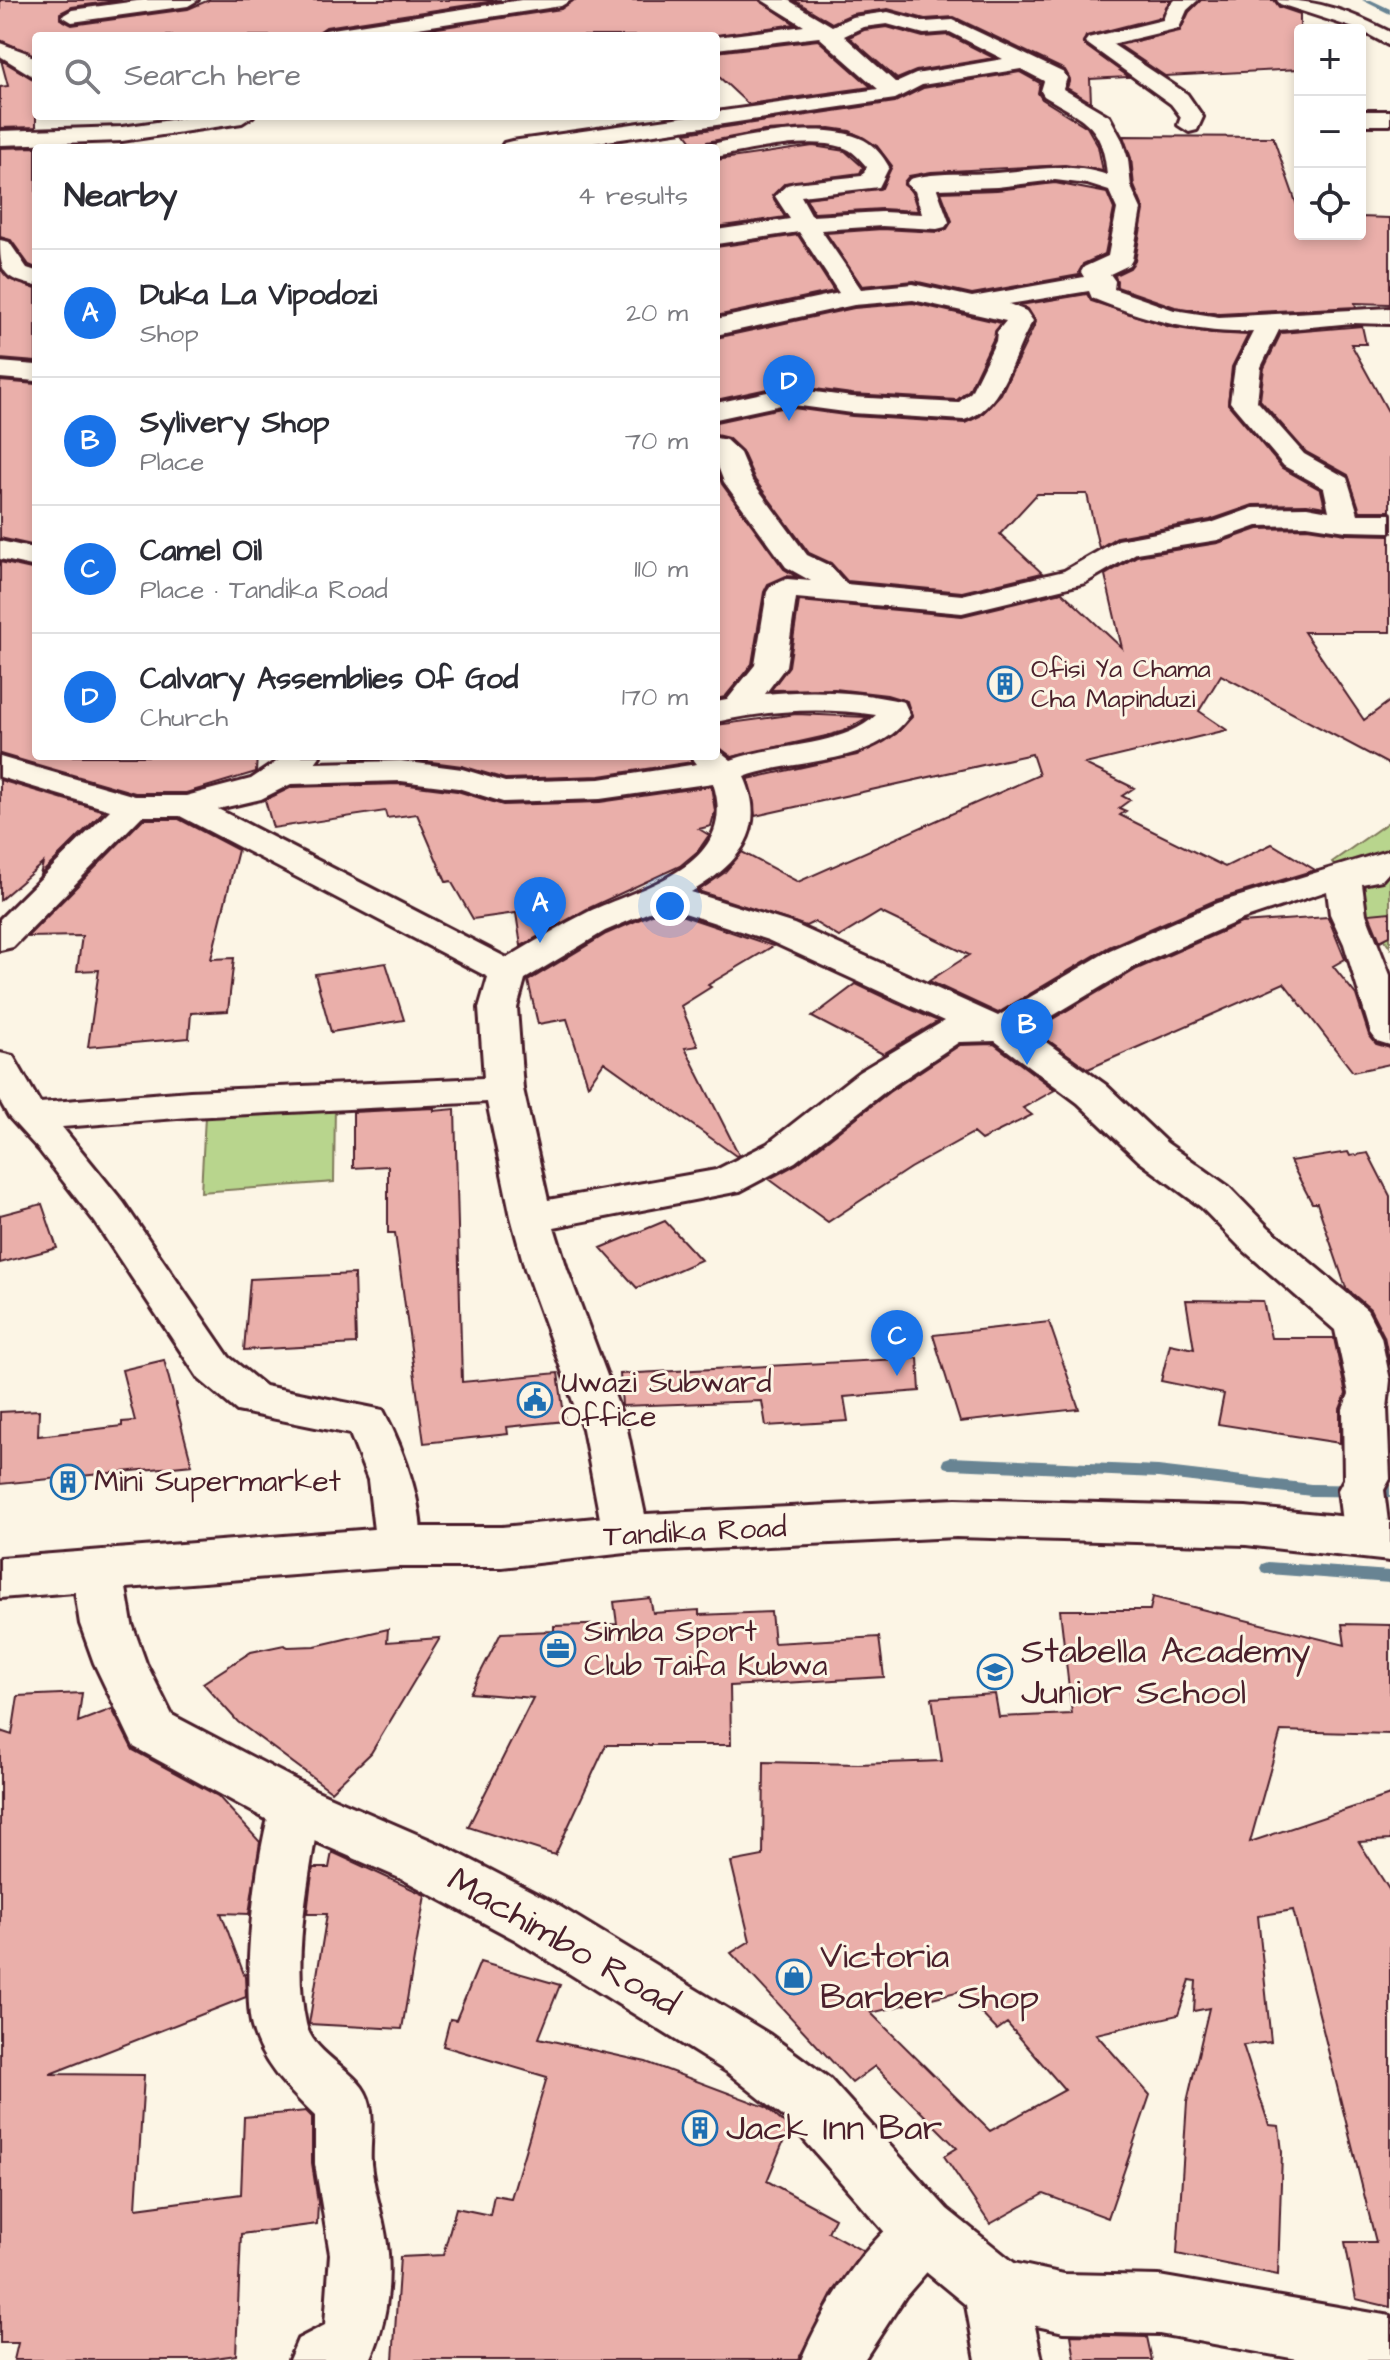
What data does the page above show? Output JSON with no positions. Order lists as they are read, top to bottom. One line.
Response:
{"streets":{"street":["Tandika Road","Machimbo Road"]},"crossings":[["Tandika Road","Machimbo Road"]],"places":{"building":["Ofisi Ya Chama Cha Mapinduzi","Mini Supermarket","Jack Inn Bar"],"public building":["Uwazi Subward Office"],"office":["Simba Sport Club Taifa Kubwa"],"school or university":["Stabella Academy Junior School"],"shop":["Victoria Barber Shop"]},"page":{"map_buttons":["+","−"],"search":"Search here","heading":["Nearby","4 results"],"list":[{"mark":"A","name":"Duka La Vipodozi","note":"Shop","value":"20 m"},{"mark":"B","name":"Sylivery Shop","note":"Place","value":"70 m"},{"mark":"C","name":"Camel Oil","note":"Place · Tandika Road","value":"110 m"},{"mark":"D","name":"Calvary Assemblies Of God","note":"Church","value":"170 m"}],"pins":["D","A","B","C"]}}
